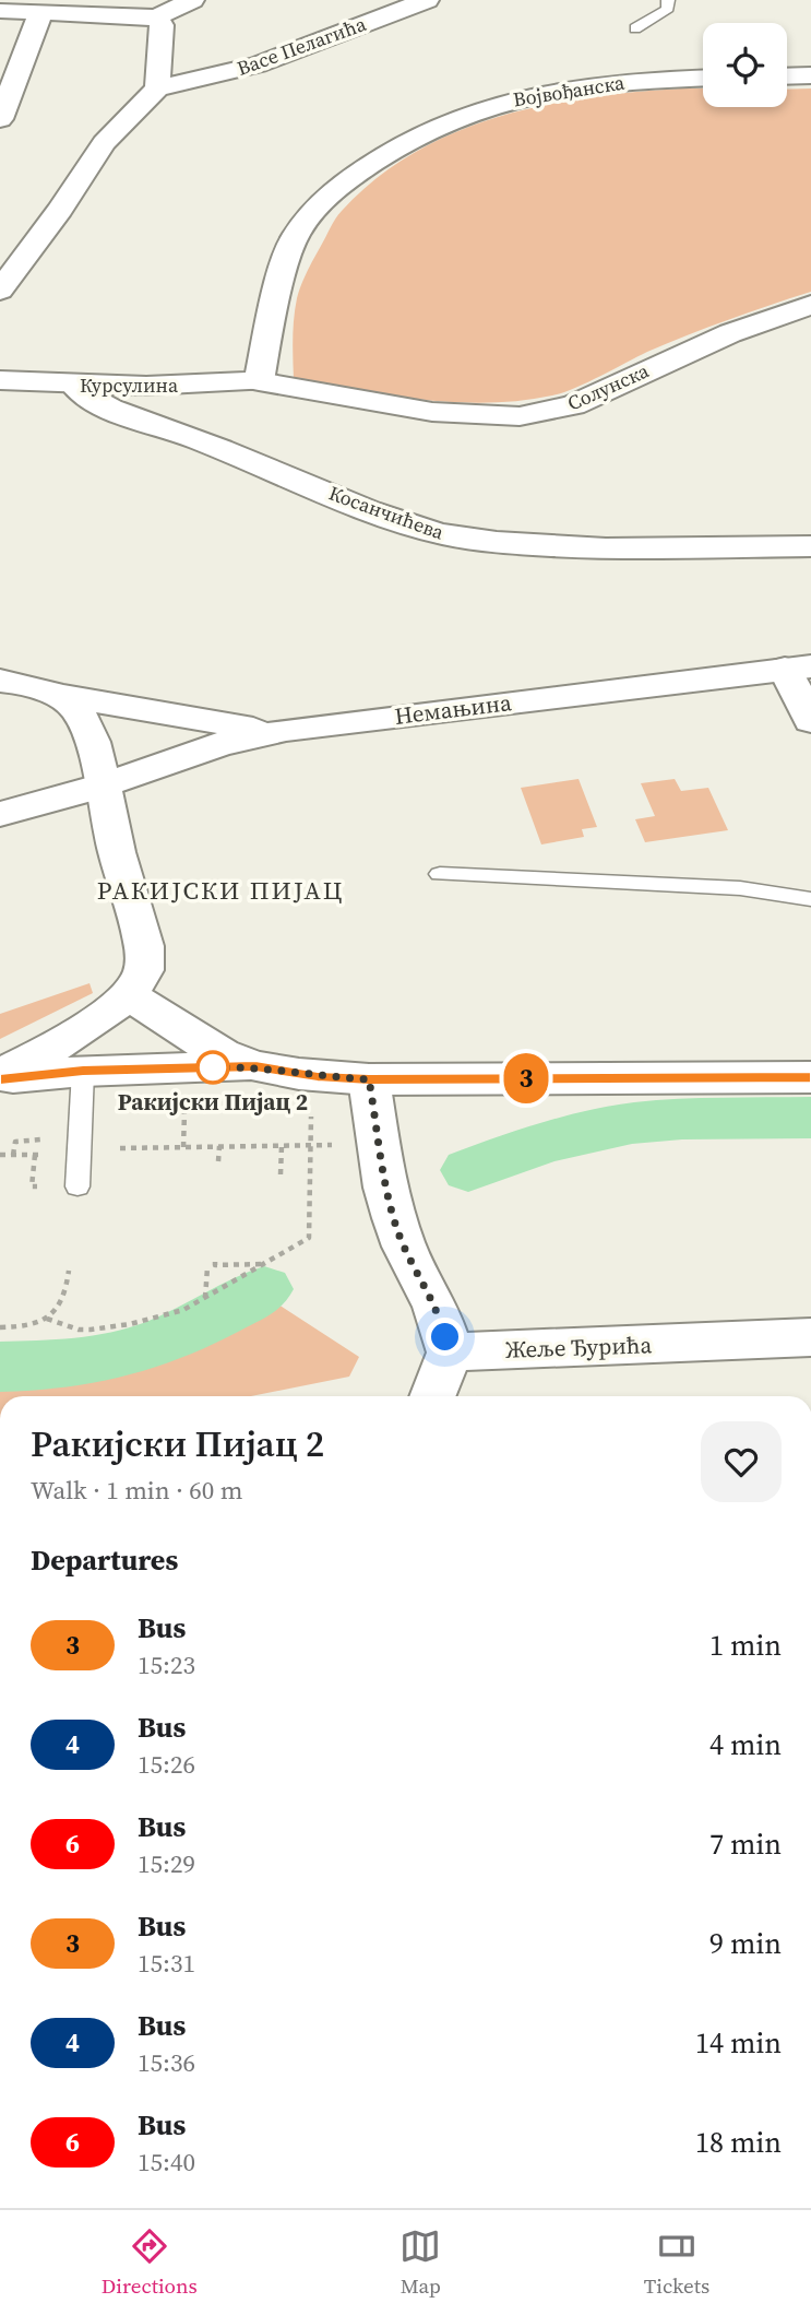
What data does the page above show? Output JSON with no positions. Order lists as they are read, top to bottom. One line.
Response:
{"streets":{"street":["Васе Пелагића","Војвођанска","Курсулина","Солунска","Косанчићева","Немањина","Жеље Ђурића"]},"crossings":[["Војвођанска","Курсулина"],["Војвођанска","Солунска"],["Курсулина","Солунска"],["Курсулина","Косанчићева"]],"districts":["РАКИЈСКИ ПИЈАЦ"],"places":["Ракијски Пијац 2"],"lines":["bus line 3"],"page":{"on_map":"3","heading":[["Ракијски Пијац 2","Walk · 1 min · 60 m"],"Departures"],"list":[{"mark":"3","name":"Bus","note":"15:23","value":"1 min"},{"mark":"4","name":"Bus","note":"15:26","value":"4 min"},{"mark":"6","name":"Bus","note":"15:29","value":"7 min"},{"mark":"3","name":"Bus","note":"15:31","value":"9 min"},{"mark":"4","name":"Bus","note":"15:36","value":"14 min"},{"mark":"6","name":"Bus","note":"15:40","value":"18 min"}],"tabs":["Directions","Map","Tickets"]}}
